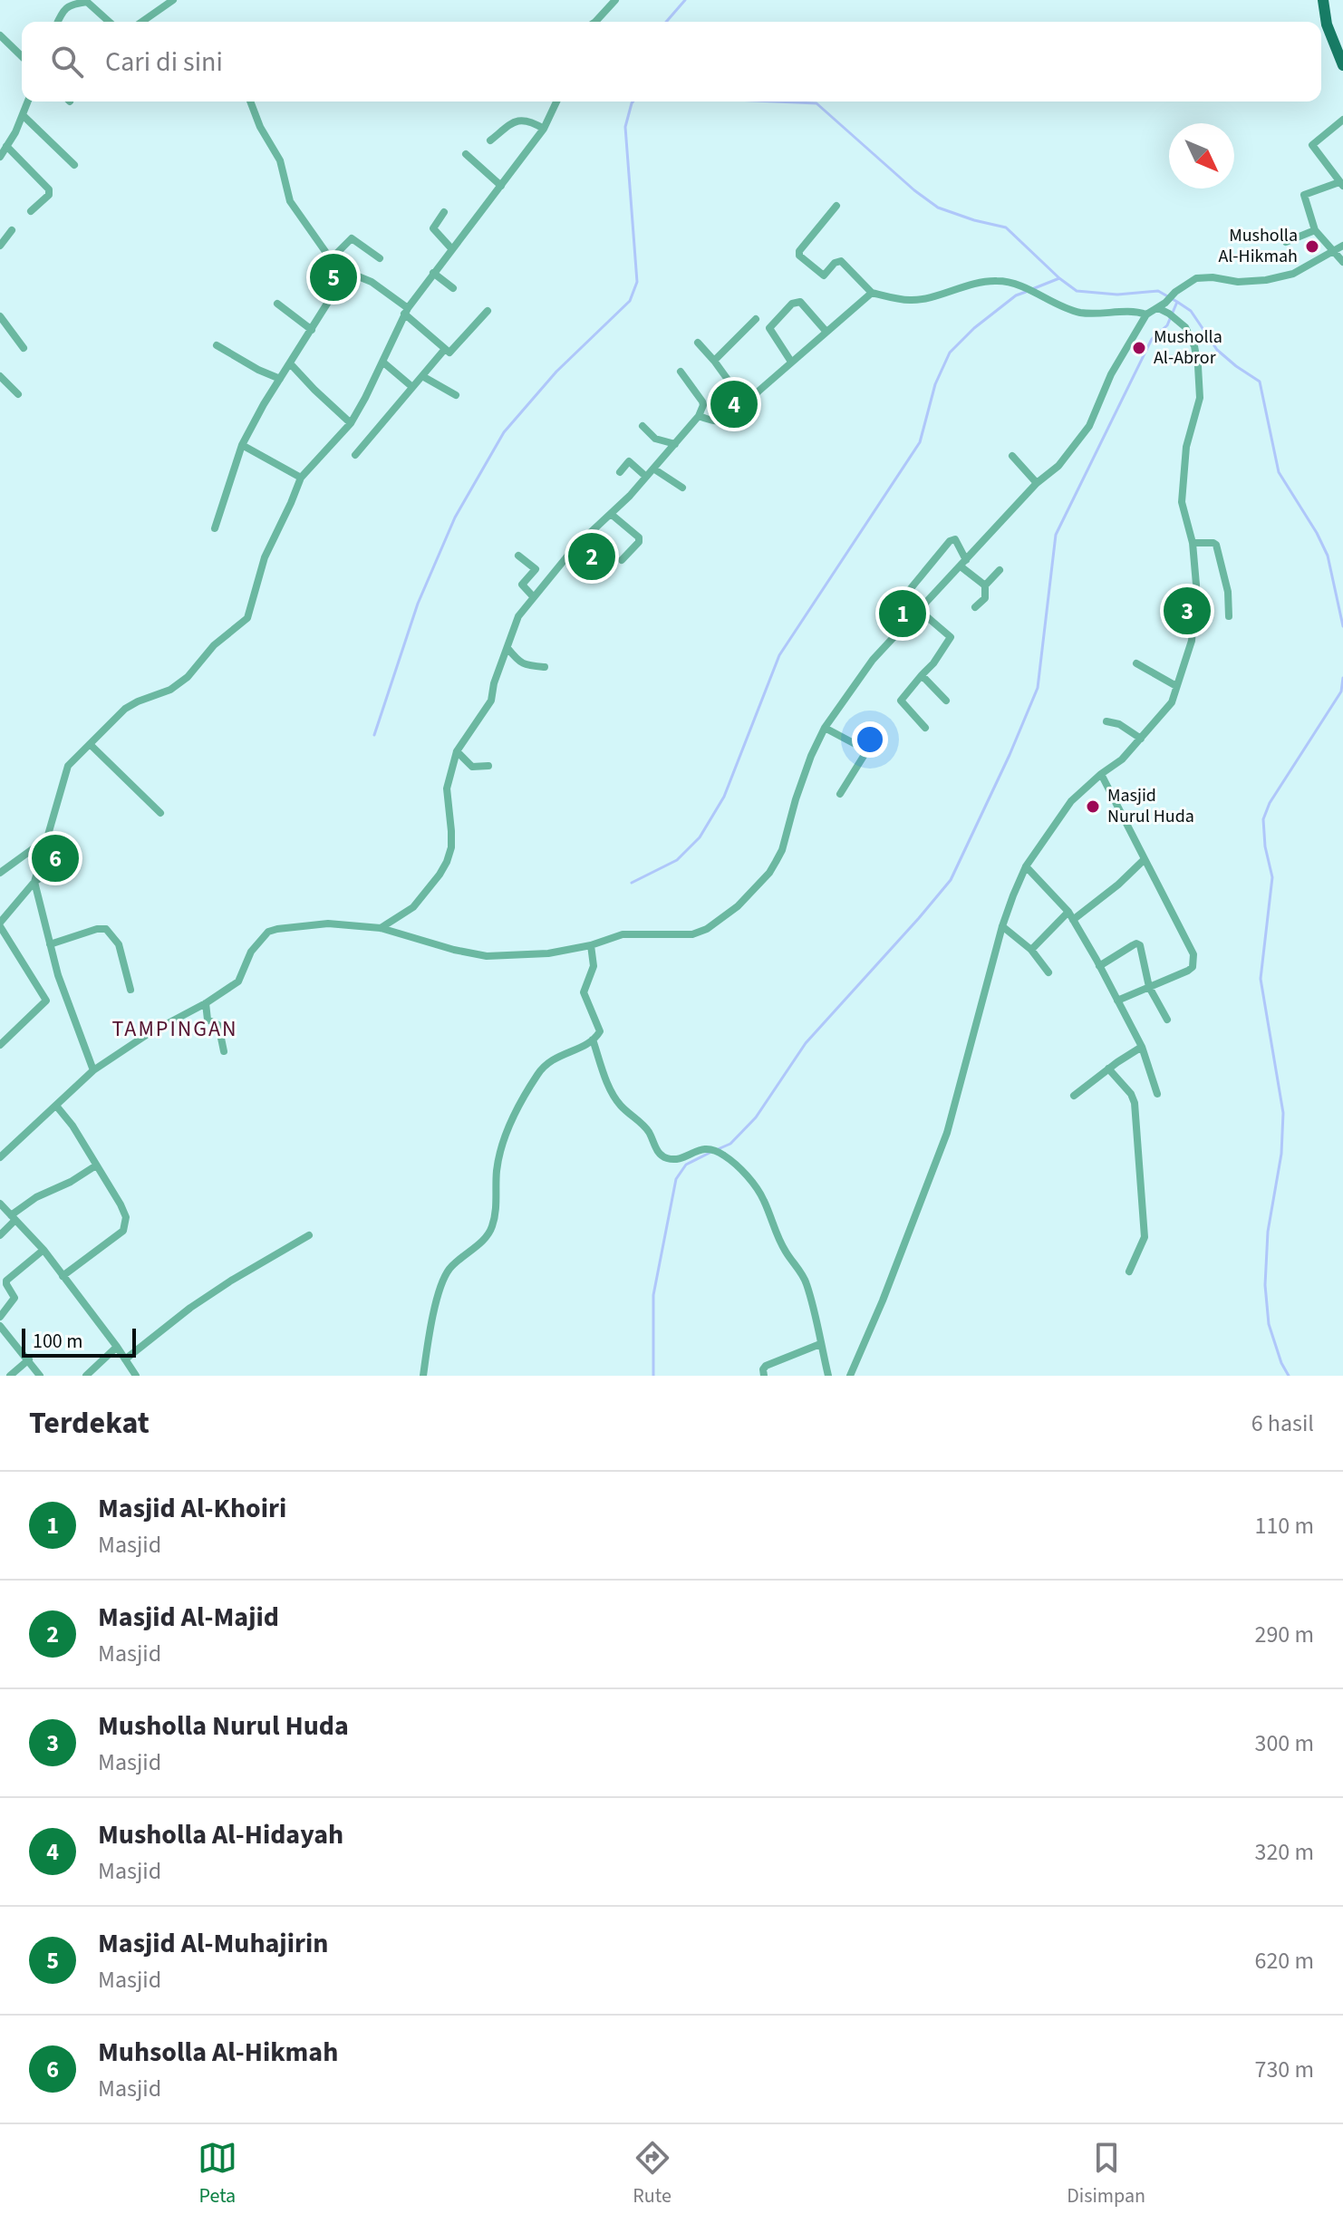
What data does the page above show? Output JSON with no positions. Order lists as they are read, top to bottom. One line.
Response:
{"districts":["TAMPINGAN"],"places":["Musholla Al-Hikmah","Musholla Al-Abror","Masjid Nurul Huda"],"scale_bar":"100 m","north":"bottom right","page":{"search":"Cari di sini","pins":["5","4","2","3","1","6"],"scale":"100 m","heading":["Terdekat","6 hasil"],"list":[{"mark":"1","name":"Masjid Al-Khoiri","note":"Masjid","value":"110 m"},{"mark":"2","name":"Masjid Al-Majid","note":"Masjid","value":"290 m"},{"mark":"3","name":"Musholla Nurul Huda","note":"Masjid","value":"300 m"},{"mark":"4","name":"Musholla Al-Hidayah","note":"Masjid","value":"320 m"},{"mark":"5","name":"Masjid Al-Muhajirin","note":"Masjid","value":"620 m"},{"mark":"6","name":"Muhsolla Al-Hikmah","note":"Masjid","value":"730 m"}],"nav":["Peta","Rute","Disimpan"]}}
